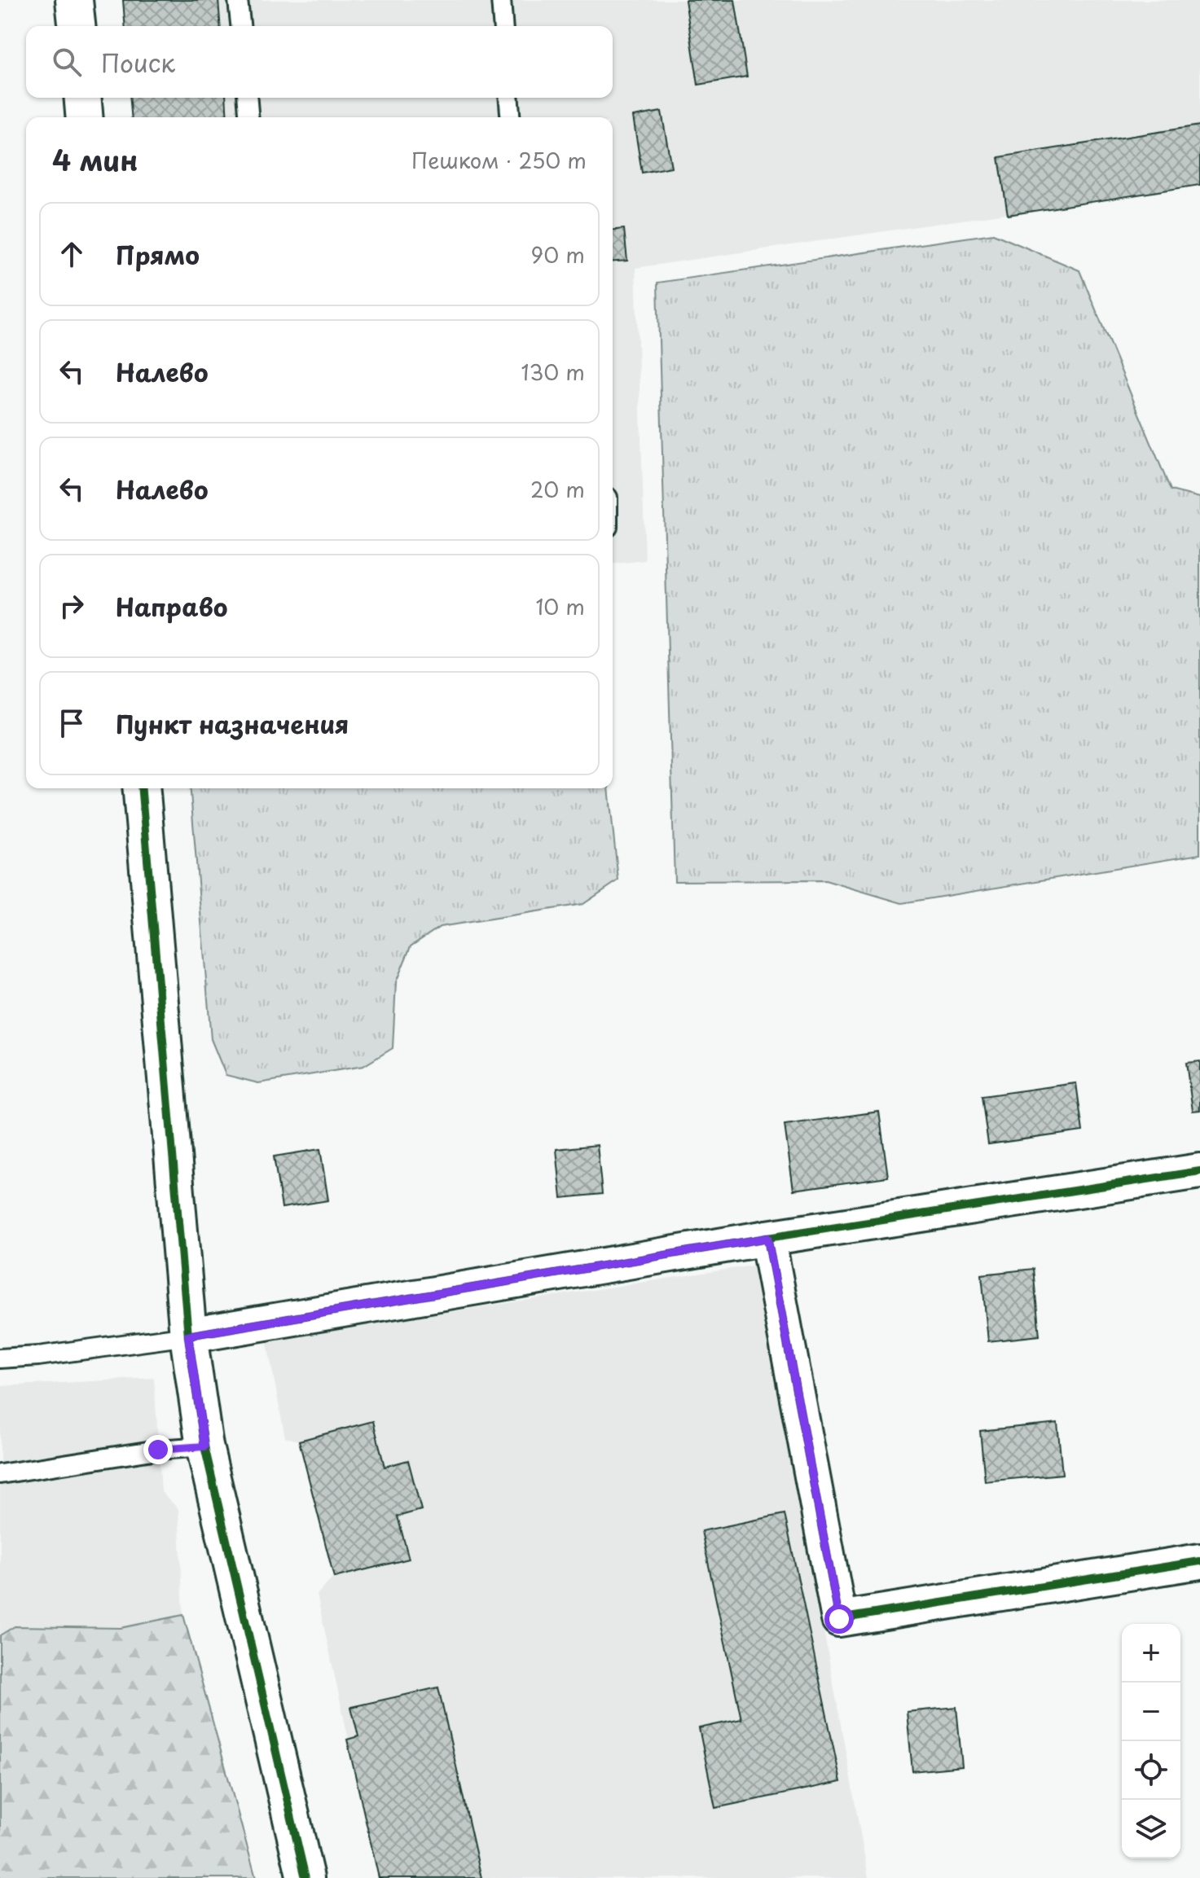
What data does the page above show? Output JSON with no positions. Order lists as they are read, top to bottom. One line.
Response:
{"page":{"search":"Поиск","heading":["4 мин","Пешком · 250 m"],"list":[["Прямо","90 m"],["Налево","130 m"],["Налево","20 m"],["Направо","10 m"],"Пункт назначения"],"map_buttons":["+","−"]}}
